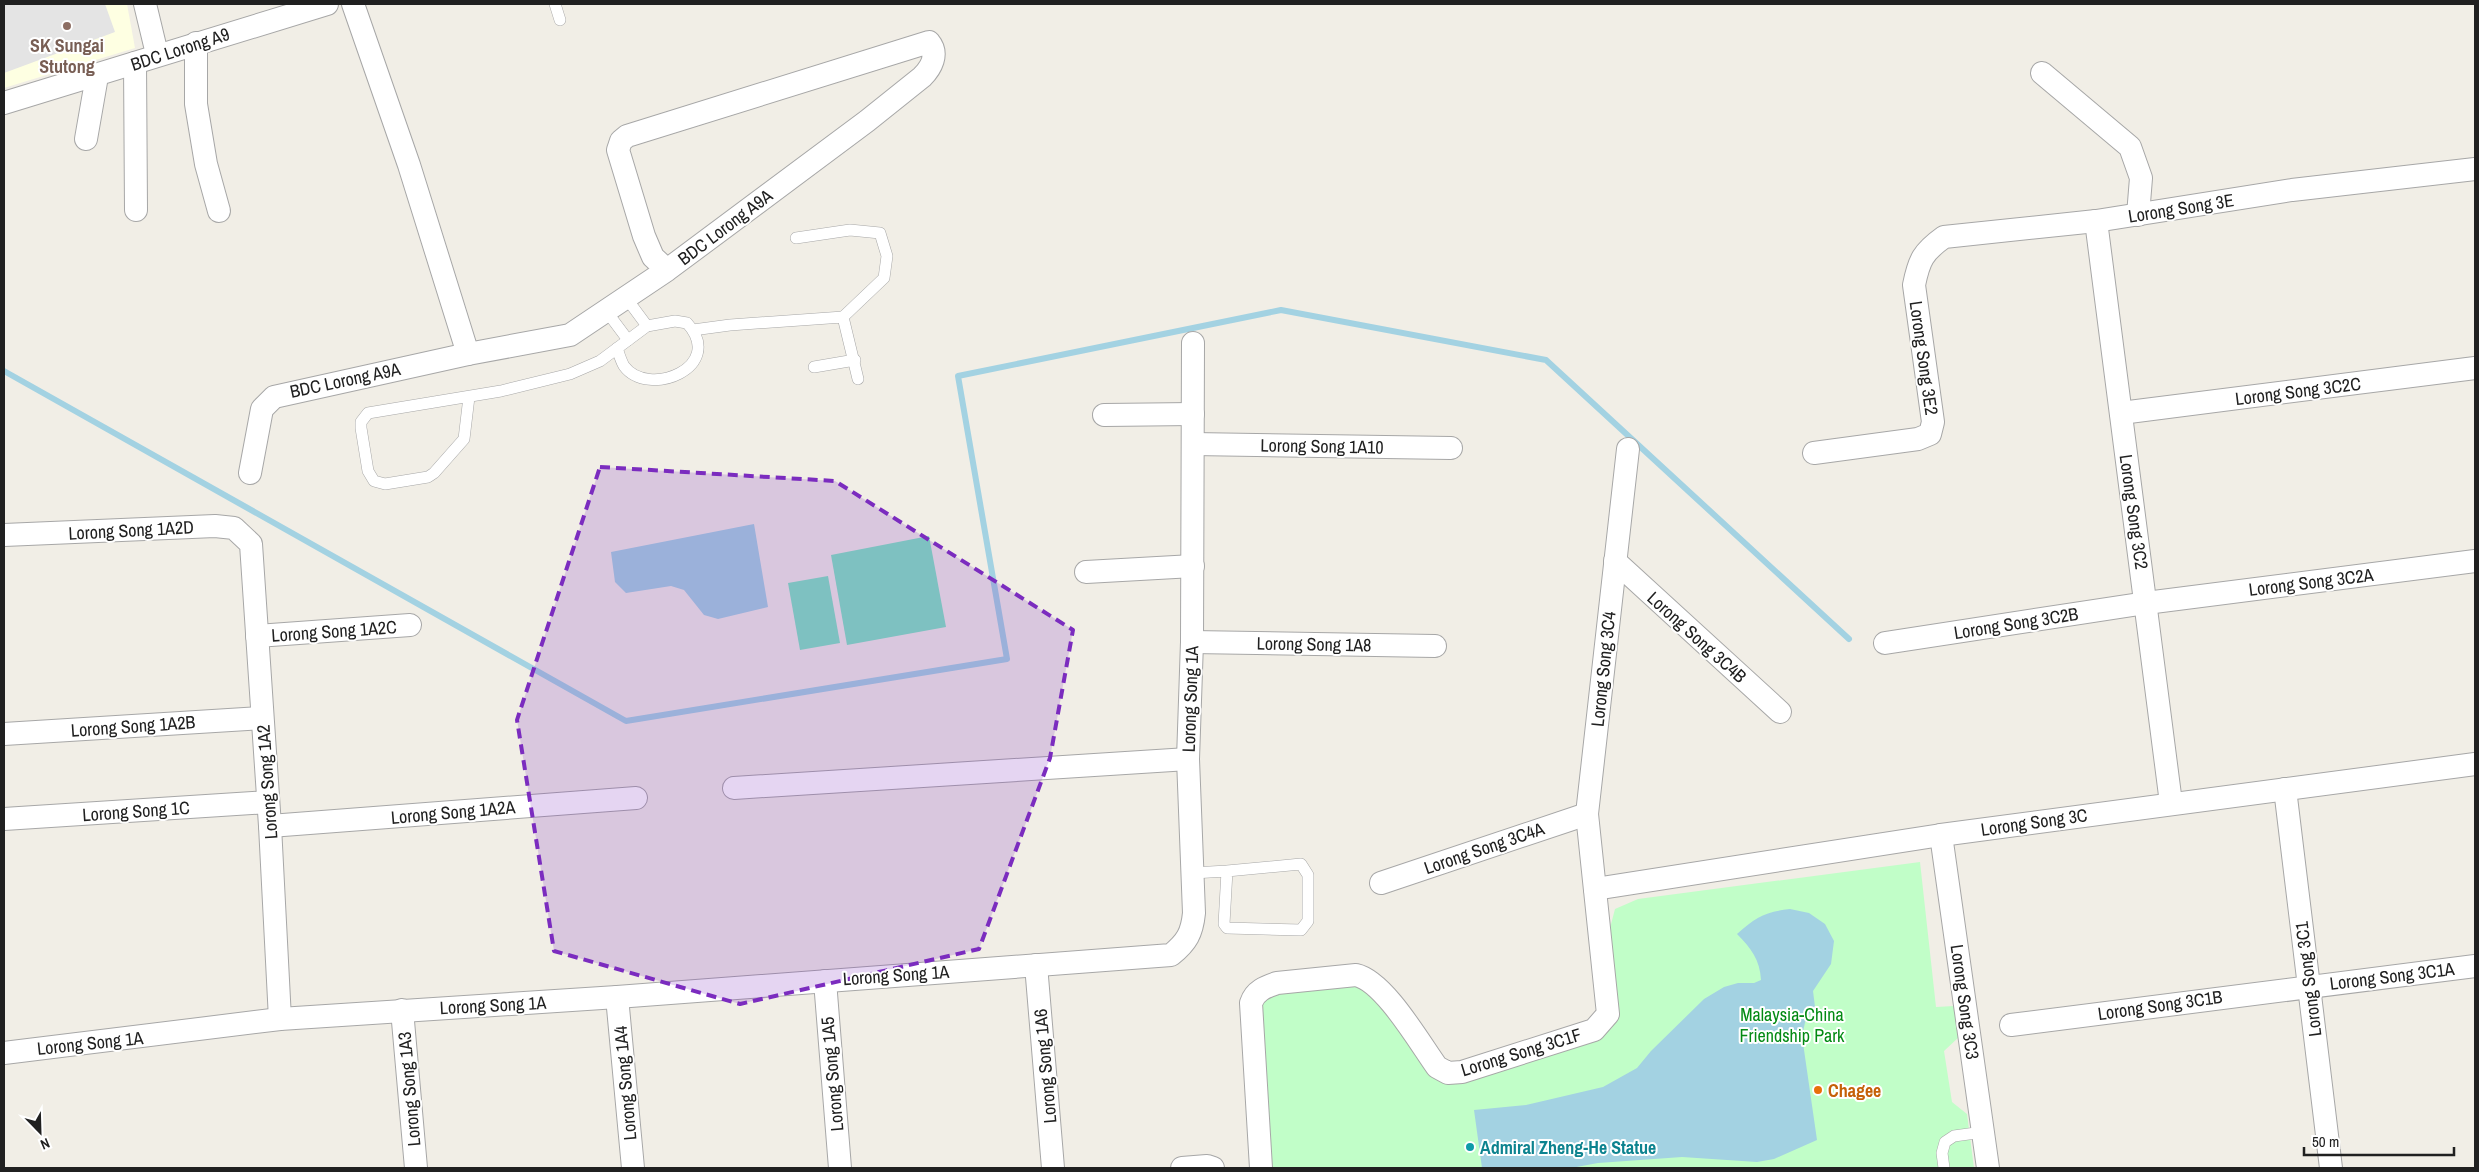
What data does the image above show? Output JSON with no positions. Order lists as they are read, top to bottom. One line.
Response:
{"streets":{"street":["BDC Lorong A9","Lorong Song 3E","BDC Lorong A9A","Lorong Song 3E2","Lorong Song 3C2C","Lorong Song 1A10","Lorong Song 3C2","Lorong Song 1A2D","Lorong Song 3C2A","Lorong Song 3C2B","Lorong Song 1A2C","Lorong Song 3C4B","Lorong Song 1A8","Lorong Song 3C4","Lorong Song 1A","Lorong Song 1A2B","Lorong Song 1A2","Lorong Song 1C","Lorong Song 1A2A","Lorong Song 3C","Lorong Song 3C4A","Lorong Song 3C1A","Lorong Song 3C1","Lorong Song 3C3","Lorong Song 3C1B","Lorong Song 3C1F","Lorong Song 1A6","Lorong Song 1A5","Lorong Song 1A4","Lorong Song 1A3"]},"crossings":[["Lorong Song 3E","Lorong Song 3E2"],["Lorong Song 3E","Lorong Song 3C2"],["Lorong Song 3C2C","Lorong Song 3C2"],["Lorong Song 1A10","Lorong Song 1A"],["Lorong Song 3C2","Lorong Song 3C2A"],["Lorong Song 3C2","Lorong Song 3C2B"],["Lorong Song 3C2","Lorong Song 3C"],["Lorong Song 1A2D","Lorong Song 1A2"],["Lorong Song 3C2A","Lorong Song 3C2B"],["Lorong Song 1A2C","Lorong Song 1A2"],["Lorong Song 3C4B","Lorong Song 3C4"],["Lorong Song 1A8","Lorong Song 1A"],["Lorong Song 3C4","Lorong Song 3C"],["Lorong Song 3C4","Lorong Song 3C4A"],["Lorong Song 3C4","Lorong Song 3C1F"],["Lorong Song 1A","Lorong Song 1A2"],["Lorong Song 1A","Lorong Song 1A6"],["Lorong Song 1A","Lorong Song 1A5"],["Lorong Song 1A","Lorong Song 1A4"],["Lorong Song 1A","Lorong Song 1A3"],["Lorong Song 1A2B","Lorong Song 1A2"],["Lorong Song 1A2","Lorong Song 1C"],["Lorong Song 1A2","Lorong Song 1A2A"],["Lorong Song 3C","Lorong Song 3C1"],["Lorong Song 3C","Lorong Song 3C3"],["Lorong Song 3C","Lorong Song 3C1F"],["Lorong Song 3C1A","Lorong Song 3C1"],["Lorong Song 3C1A","Lorong Song 3C1B"],["Lorong Song 3C1","Lorong Song 3C1B"]],"parks":["Malaysia-China Friendship Park"],"places":["SK Sungai Stutong","Chagee","Admiral Zheng-He Statue"],"scale_bar":"50 m","north":"bottom right"}
